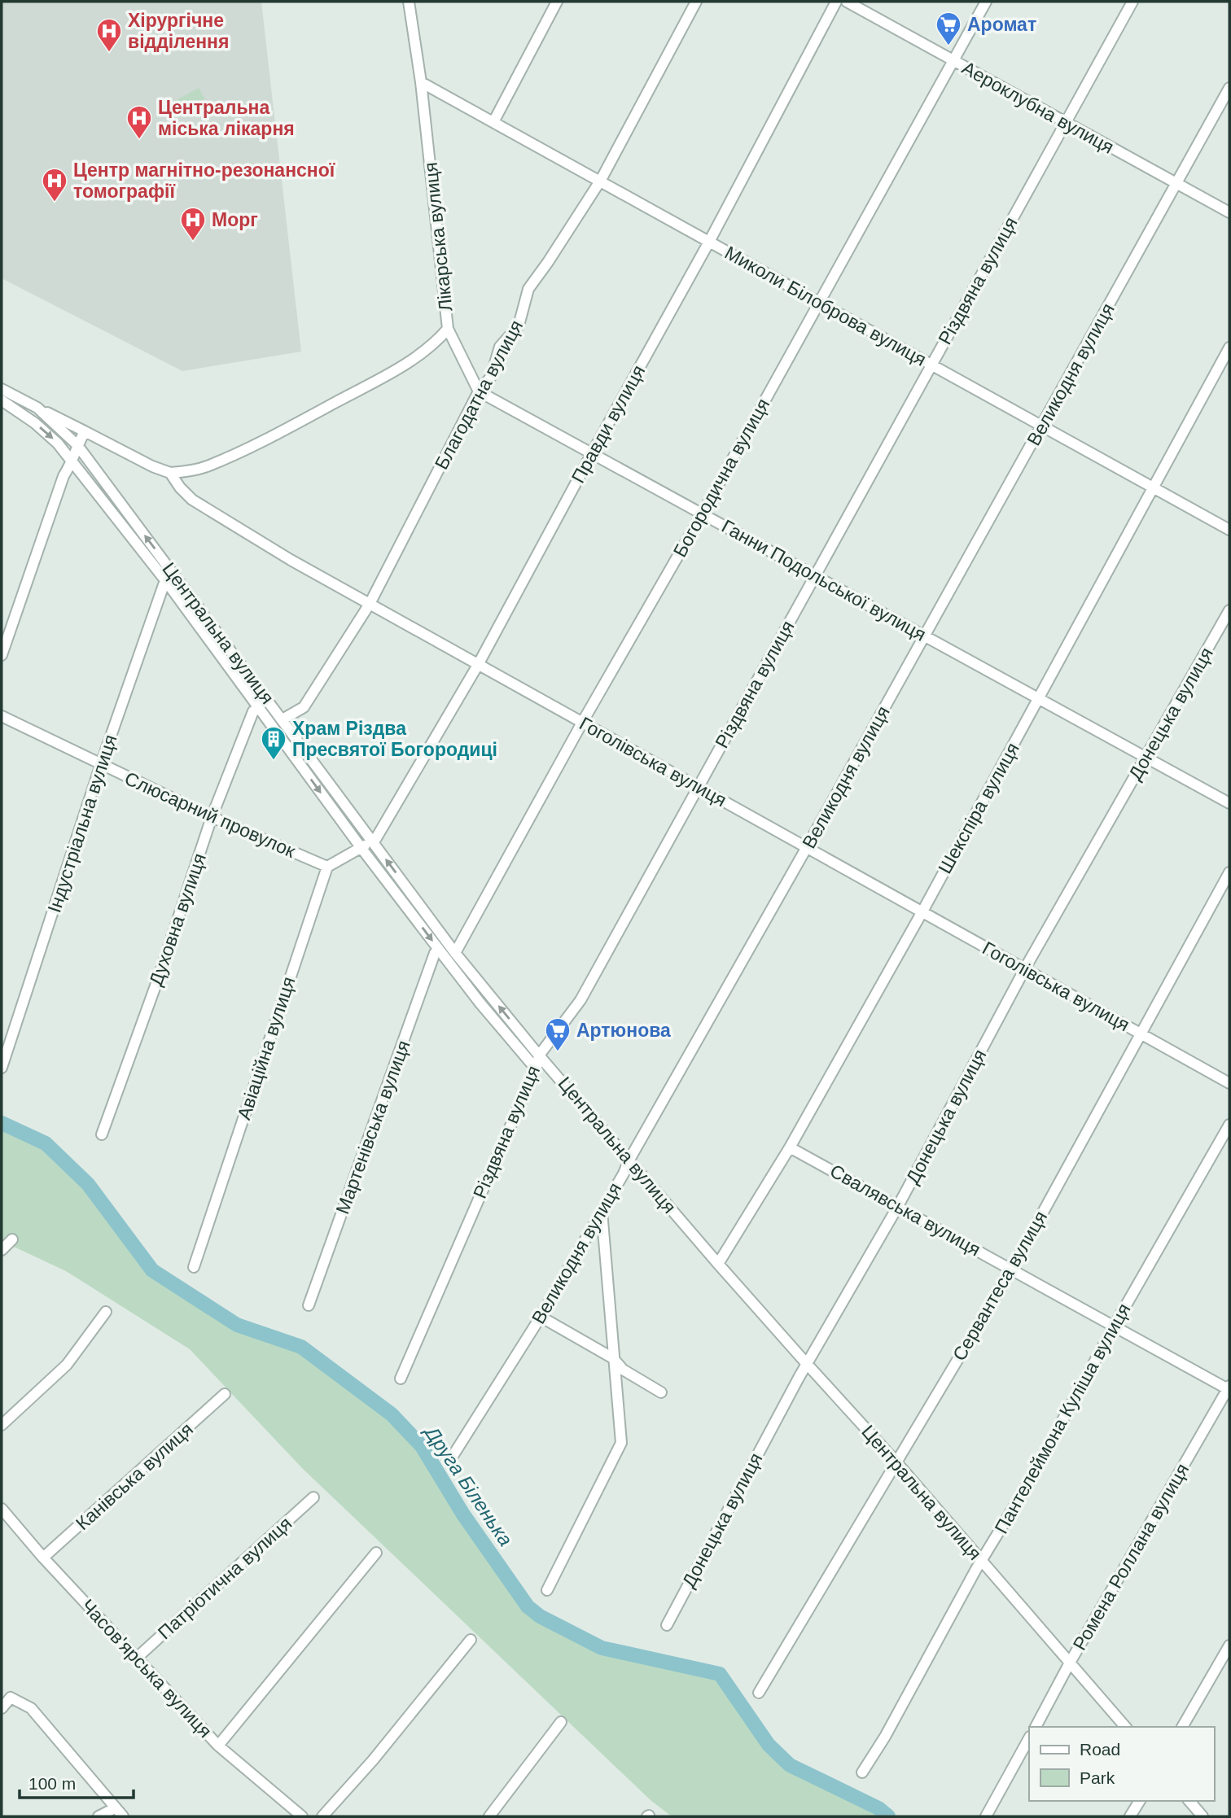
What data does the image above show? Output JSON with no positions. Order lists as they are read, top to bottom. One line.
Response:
{"streets":{"street":["Аероклубна вулиця","Лікарська вулиця","Різдвяна вулиця","Миколи Білоброва вулиця","Великодня вулиця","Благодатна вулиця","Правди вулиця","Богородична вулиця","Ганни Подольської вулиця","Центральна вулиця","Донецька вулиця","Гоголівська вулиця","Шекспіра вулиця","Слюсарний провулок","Індустріальна вулиця","Духовна вулиця","Авіаційна вулиця","Мартенівська вулиця","Свалявська вулиця","Сервантеса вулиця","Пантелеймона Куліша вулиця","Канівська вулиця","Ромена Роллана вулиця","Патріотична вулиця","Часов'ярська вулиця"]},"crossings":[["Аероклубна вулиця","Різдвяна вулиця"],["Аероклубна вулиця","Великодня вулиця"],["Аероклубна вулиця","Богородична вулиця"],["Лікарська вулиця","Миколи Білоброва вулиця"],["Лікарська вулиця","Гоголівська вулиця"],["Різдвяна вулиця","Миколи Білоброва вулиця"],["Різдвяна вулиця","Ганни Подольської вулиця"],["Різдвяна вулиця","Центральна вулиця"],["Різдвяна вулиця","Гоголівська вулиця"],["Миколи Білоброва вулиця","Великодня вулиця"],["Миколи Білоброва вулиця","Благодатна вулиця"],["Миколи Білоброва вулиця","Правди вулиця"],["Миколи Білоброва вулиця","Богородична вулиця"],["Миколи Білоброва вулиця","Шекспіра вулиця"],["Великодня вулиця","Ганни Подольської вулиця"],["Великодня вулиця","Центральна вулиця"],["Великодня вулиця","Гоголівська вулиця"],["Благодатна вулиця","Ганни Подольської вулиця"],["Благодатна вулиця","Центральна вулиця"],["Благодатна вулиця","Гоголівська вулиця"],["Правди вулиця","Ганни Подольської вулиця"],["Правди вулиця","Центральна вулиця"],["Правди вулиця","Гоголівська вулиця"],["Богородична вулиця","Ганни Подольської вулиця"],["Богородична вулиця","Центральна вулиця"],["Богородична вулиця","Гоголівська вулиця"],["Ганни Подольської вулиця","Донецька вулиця"],["Ганни Подольської вулиця","Шекспіра вулиця"],["Центральна вулиця","Донецька вулиця"],["Центральна вулиця","Гоголівська вулиця"],["Центральна вулиця","Шекспіра вулиця"],["Центральна вулиця","Індустріальна вулиця"],["Центральна вулиця","Духовна вулиця"],["Центральна вулиця","Мартенівська вулиця"],["Центральна вулиця","Сервантеса вулиця"],["Центральна вулиця","Пантелеймона Куліша вулиця"],["Центральна вулиця","Ромена Роллана вулиця"],["Донецька вулиця","Гоголівська вулиця"],["Донецька вулиця","Свалявська вулиця"],["Гоголівська вулиця","Шекспіра вулиця"],["Гоголівська вулиця","Сервантеса вулиця"],["Шекспіра вулиця","Свалявська вулиця"],["Слюсарний провулок","Індустріальна вулиця"],["Слюсарний провулок","Духовна вулиця"],["Слюсарний провулок","Авіаційна вулиця"],["Свалявська вулиця","Сервантеса вулиця"],["Свалявська вулиця","Пантелеймона Куліша вулиця"],["Свалявська вулиця","Ромена Роллана вулиця"],["Канівська вулиця","Часов'ярська вулиця"],["Патріотична вулиця","Часов'ярська вулиця"]],"water":["Друга Біленька"],"places":{"supermarket":["Аромат","Артюнова"],"hospital":["Хірургічне відділення","Центральна міська лікарня","Центр магнітно-резонансної томографії","Морг"],"building":["Храм Різдва Пресвятої Богородиці"]},"legend":["Road","Park"],"scale_bar":"100 m"}
